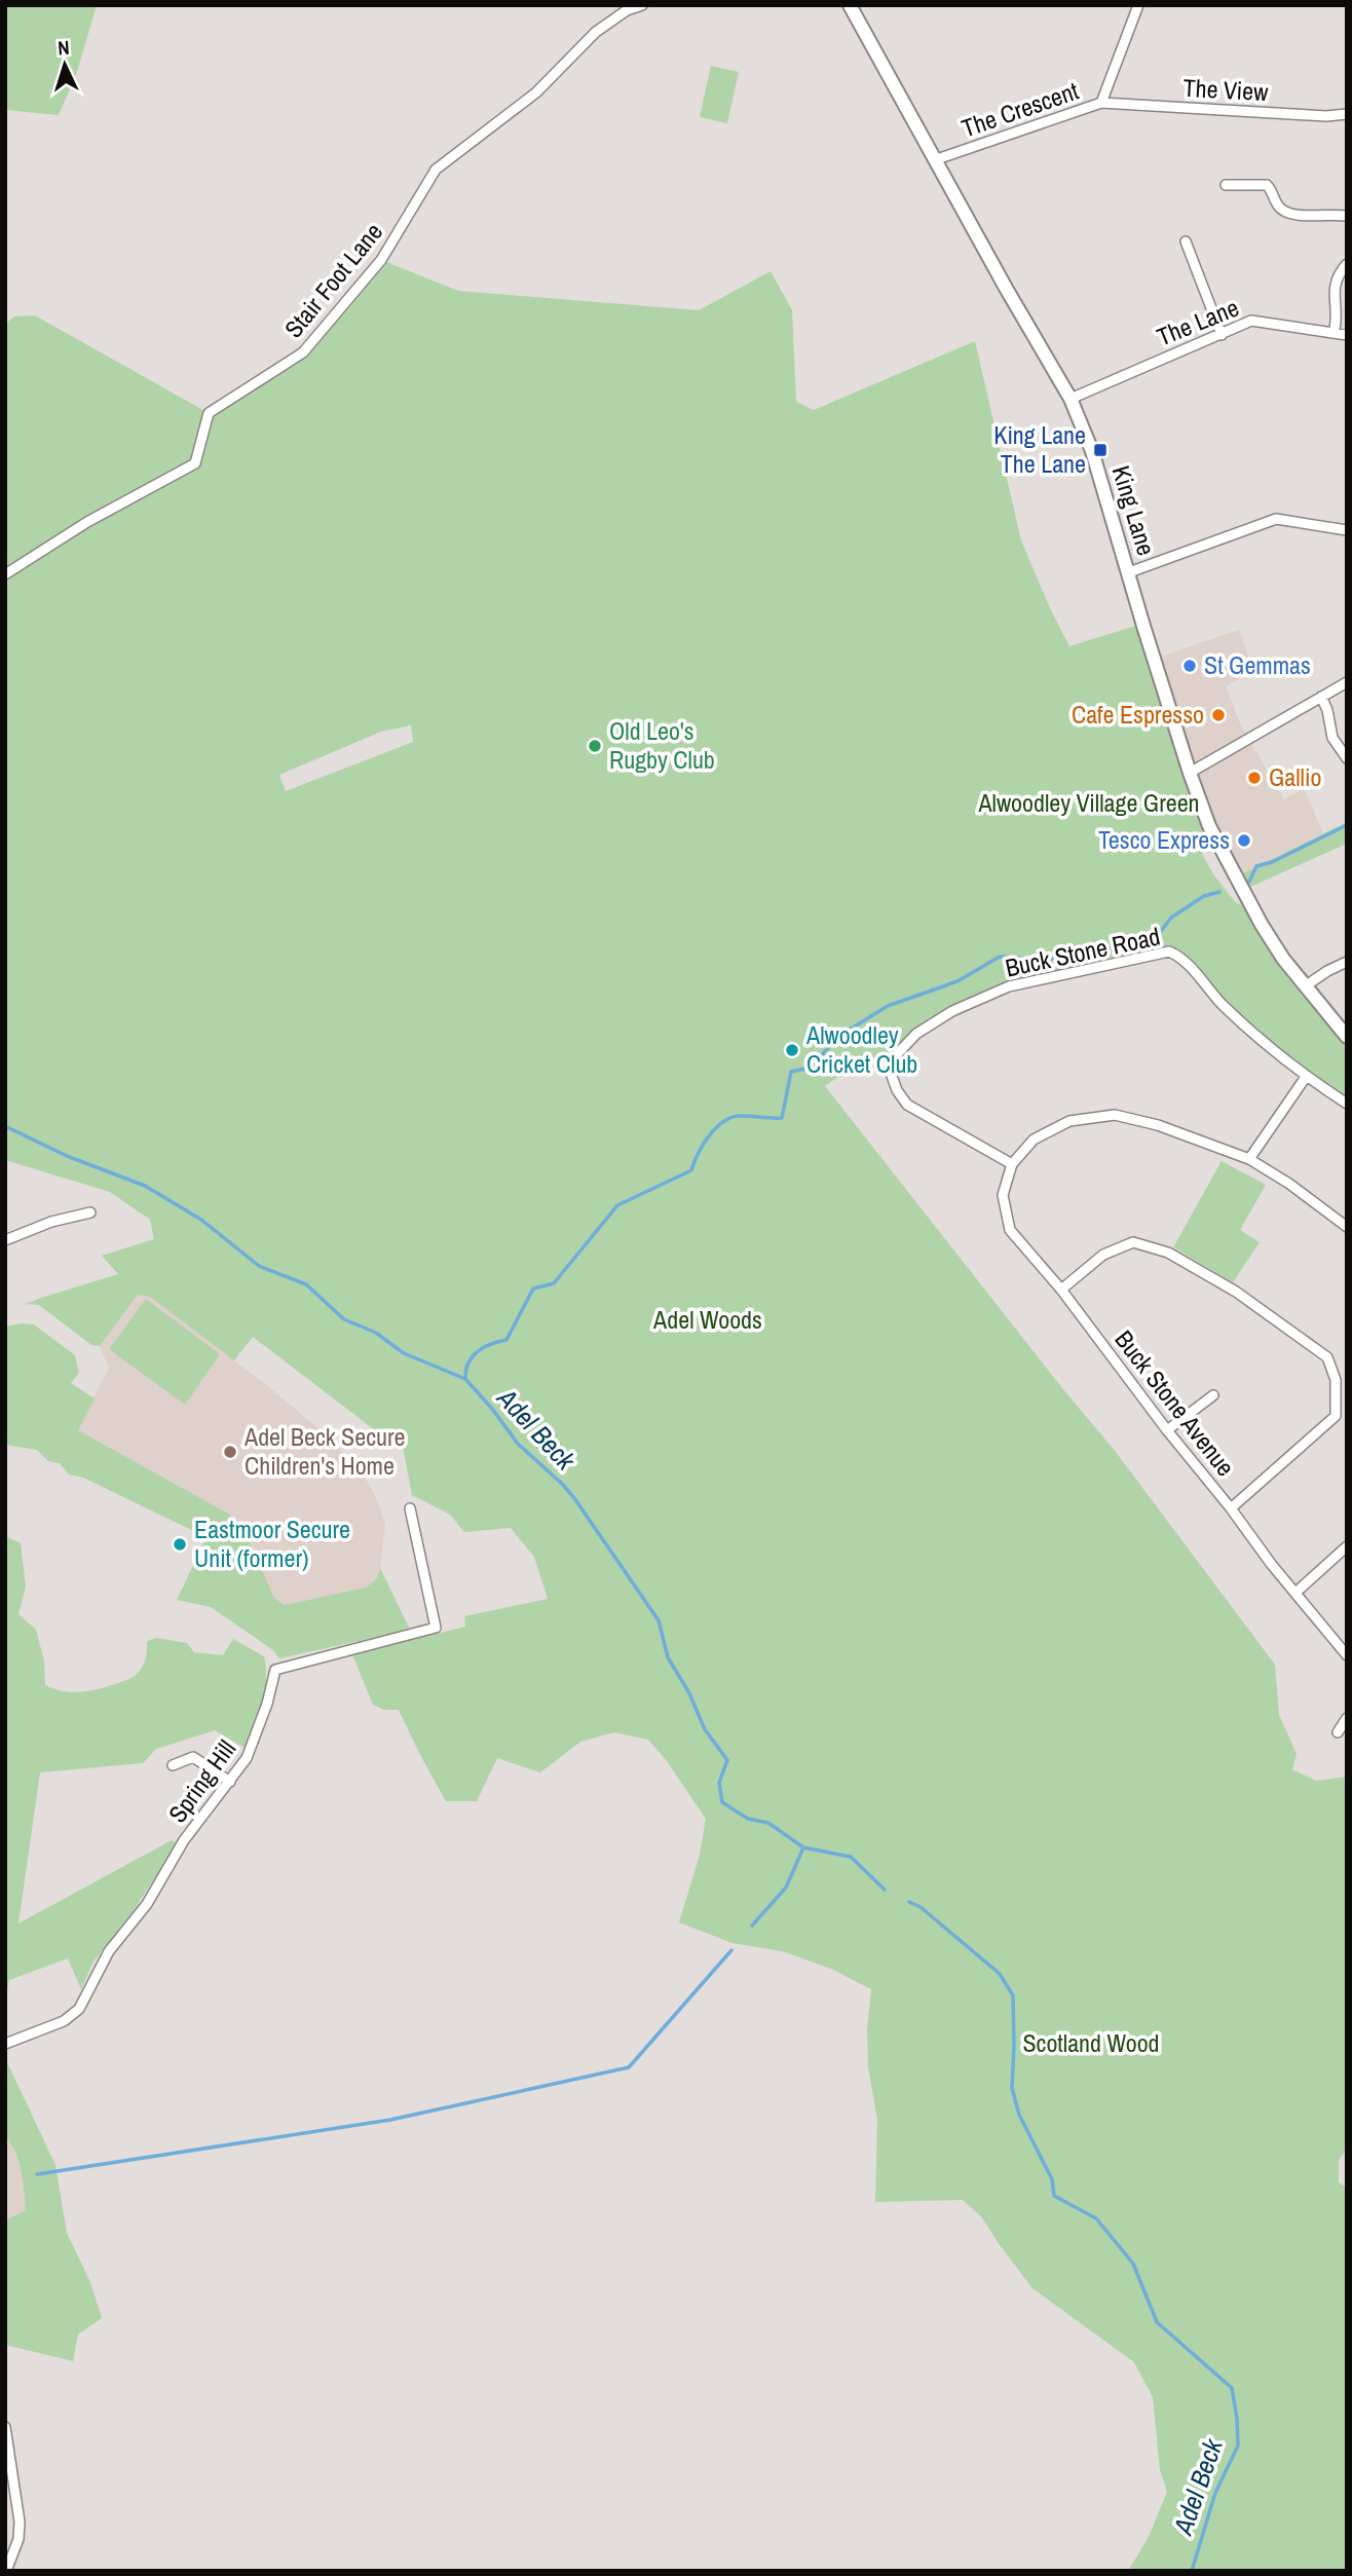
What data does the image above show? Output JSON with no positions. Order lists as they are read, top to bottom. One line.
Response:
{"streets":{"street":["The View","The Crescent","Stair Foot Lane","The Lane","King Lane","Buck Stone Road","Buck Stone Avenue","Spring Hill"]},"crossings":[["The View","The Crescent"],["The Crescent","King Lane"],["The Lane","King Lane"],["Buck Stone Road","Buck Stone Avenue"]],"water":["Adel Beck"],"parks":["Alwoodley Village Green","Adel Woods","Scotland Wood"],"places":{"transit":["King Lane The Lane"],"other":["St Gemmas","Cafe Espresso","Old Leo's Rugby Club","Gallio","Tesco Express","Alwoodley Cricket Club","Adel Beck Secure Children's Home","Eastmoor Secure Unit (former)"]},"north":"top"}
